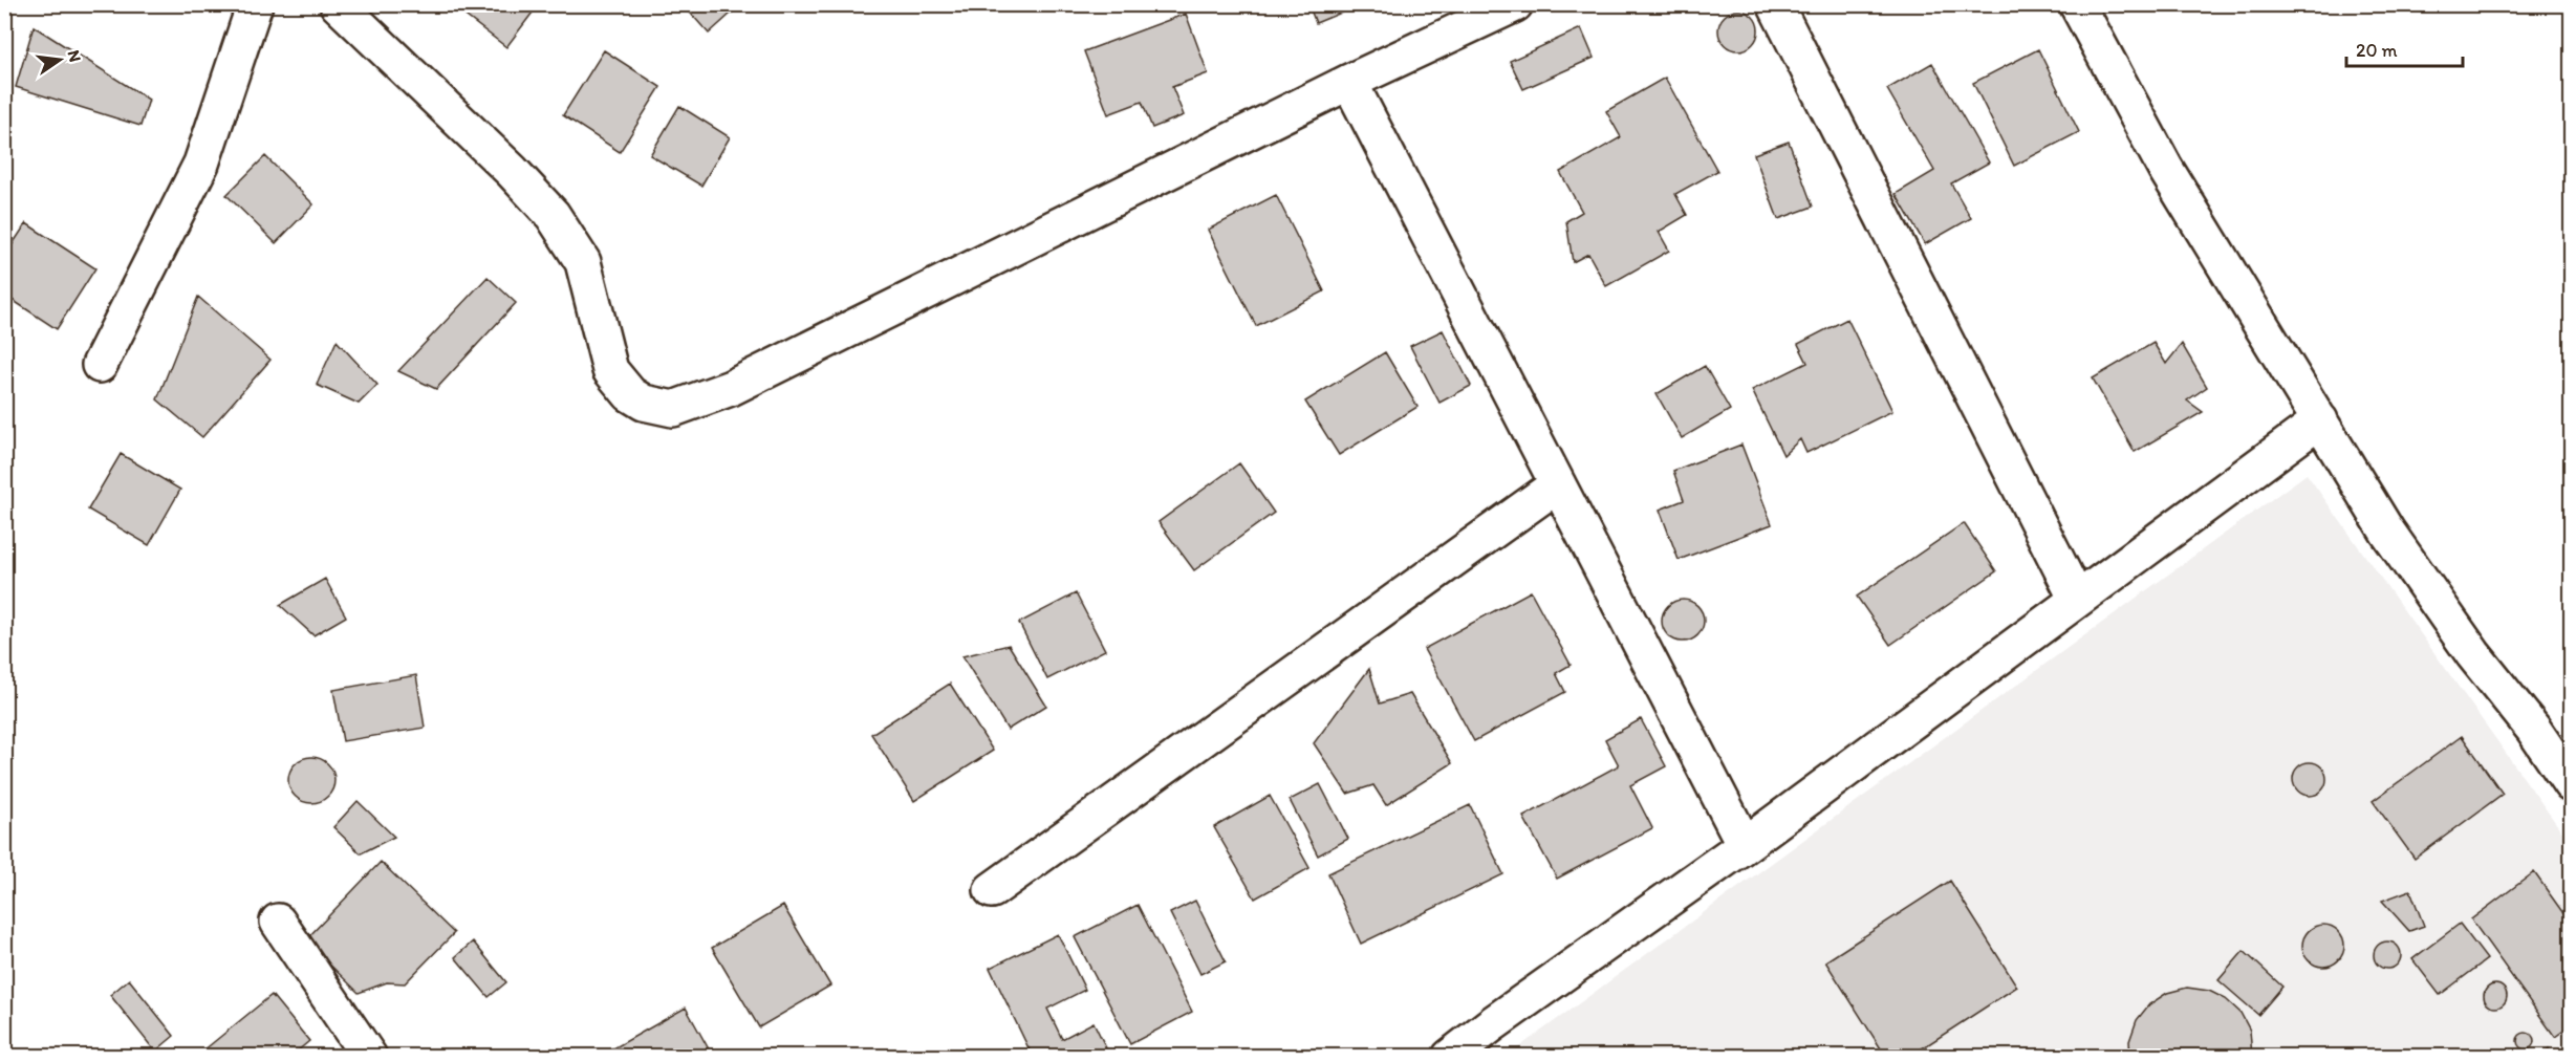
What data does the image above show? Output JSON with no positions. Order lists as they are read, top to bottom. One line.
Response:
{"scale_bar":"20 m","north":"right"}
